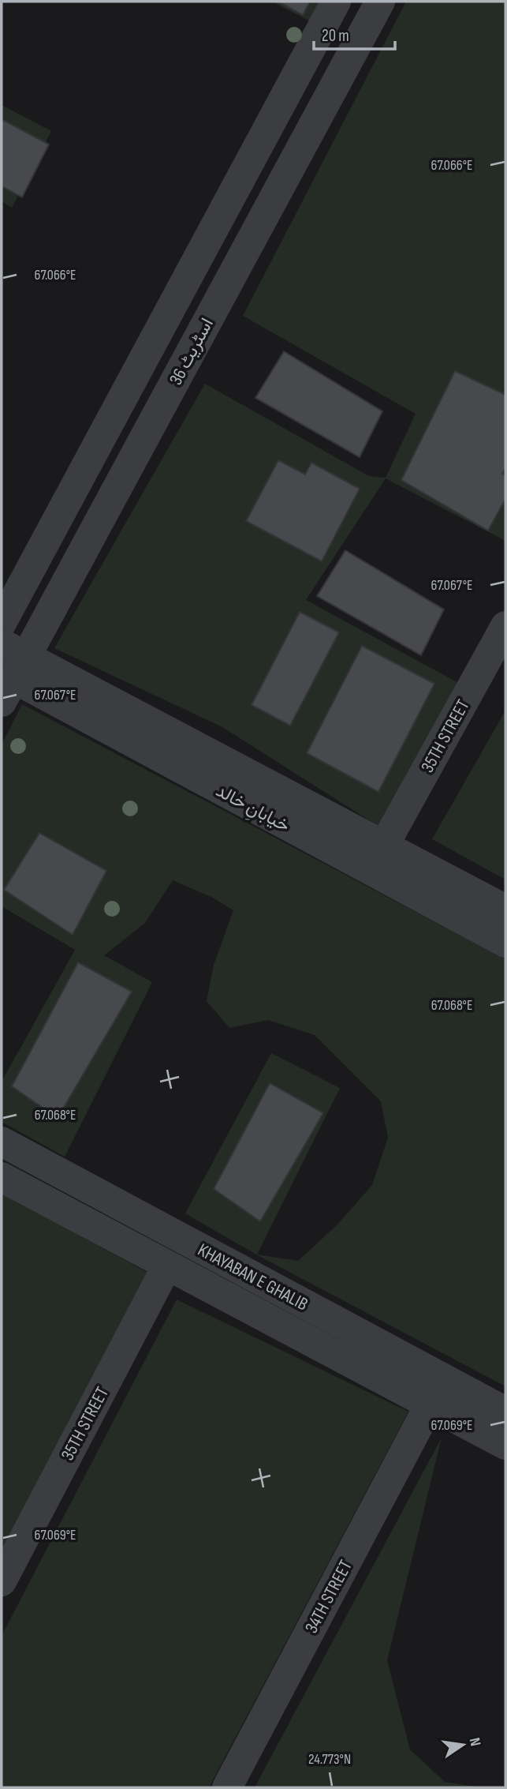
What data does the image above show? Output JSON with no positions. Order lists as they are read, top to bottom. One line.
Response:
{"streets":{"street":["اسٹریٹ 36","35TH STREET","خیابانِ خالد","KHAYABAN E GHALIB","34TH STREET"]},"crossings":[["اسٹریٹ 36","خیابانِ خالد"],["35TH STREET","خیابانِ خالد"],["35TH STREET","KHAYABAN E GHALIB"],["KHAYABAN E GHALIB","34TH STREET"]],"scale_bar":"20 m","north":"right","coordinates":["67.066°E","67.067°E","67.068°E","67.069°E","24.773°N"]}
